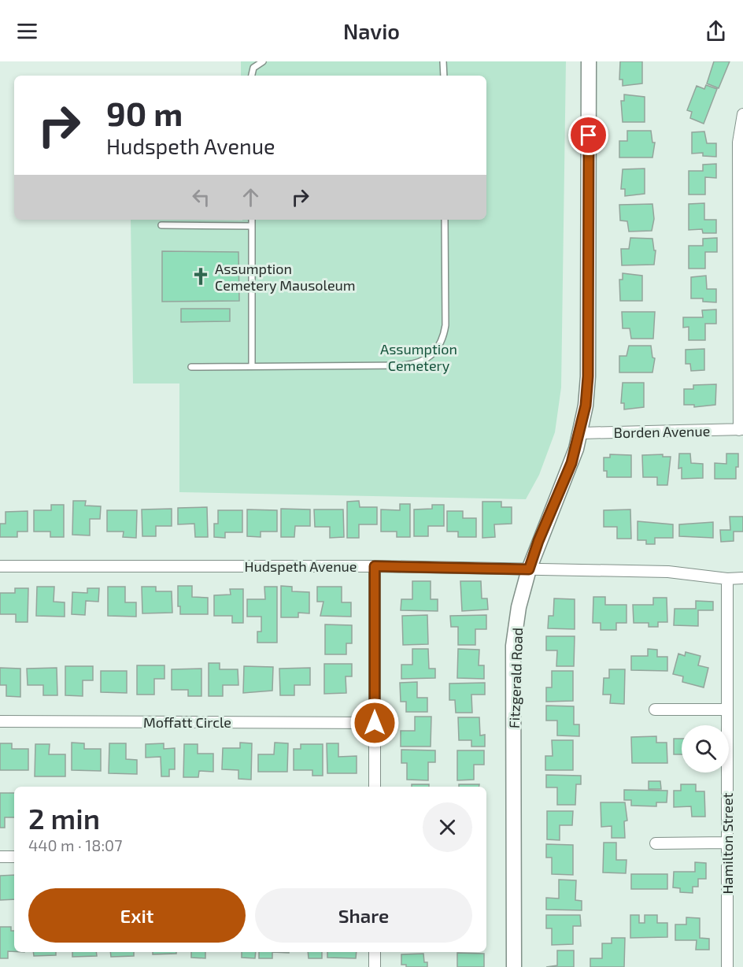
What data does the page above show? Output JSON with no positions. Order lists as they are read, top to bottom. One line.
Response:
{"streets":{"main road":["Fitzgerald Road"],"street":["Borden Avenue","Hudspeth Avenue","Moffatt Circle","Hamilton Street"]},"crossings":[["Borden Avenue","Fitzgerald Road"],["Hudspeth Avenue","Fitzgerald Road"],["Hudspeth Avenue","Hamilton Street"]],"parks":["Assumption Cemetery"],"places":{"church":["Assumption Cemetery Mausoleum"]},"page":{"header":"Navio","turn":["90 m","Hudspeth Avenue"],"heading":["2 min","440 m · 18:07"],"buttons":["Exit","Share"]}}
